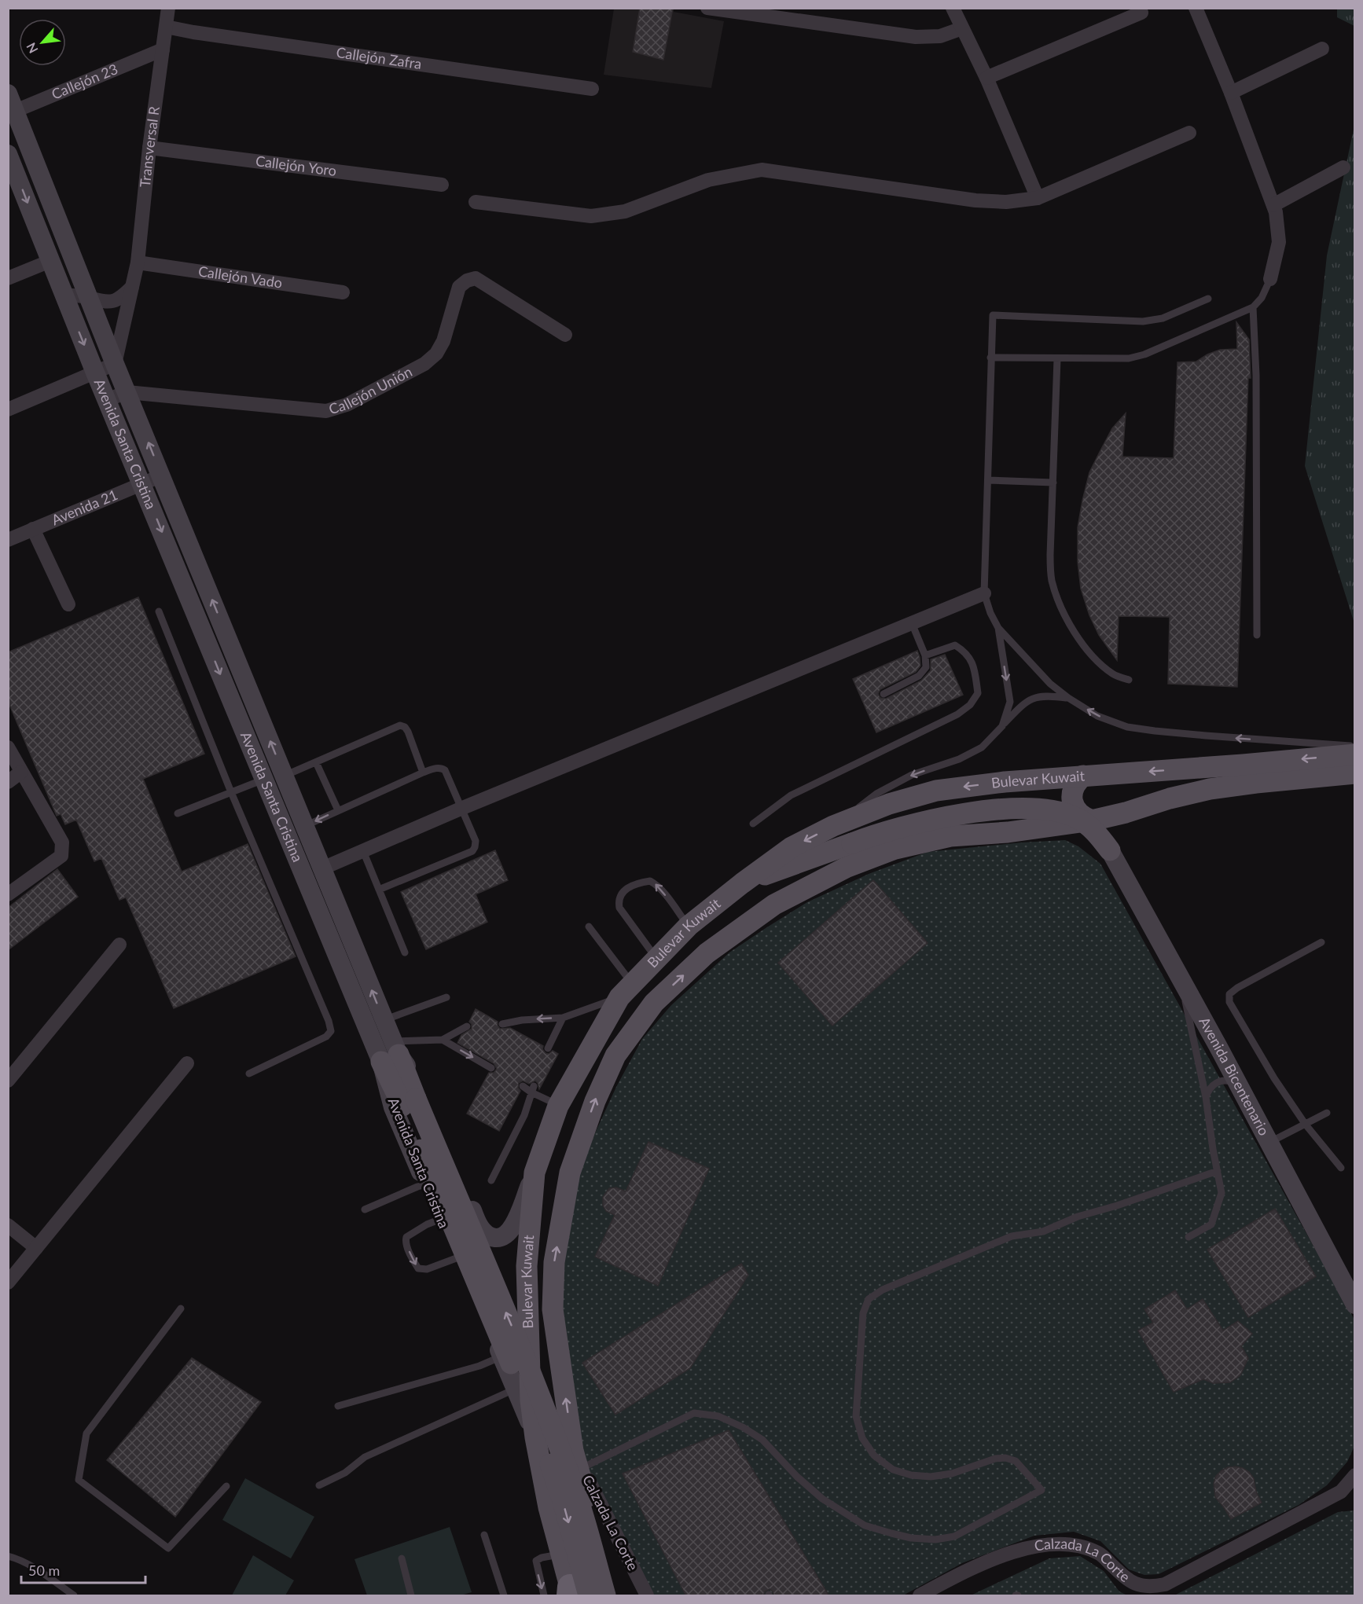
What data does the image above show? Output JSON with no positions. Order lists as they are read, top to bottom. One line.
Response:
{"streets":{"main road":["Bulevar Kuwait"],"street":["Callejón Zafra","Callejón 23","Transversal R","Callejón Yoro","Callejón Vado","Callejón Unión","Avenida Santa Cristina","Avenida 21","Avenida Bicentenario","Calzada La Corte"]},"crossings":[["Callejón Zafra","Transversal R"],["Callejón 23","Transversal R"],["Callejón 23","Avenida Santa Cristina"],["Transversal R","Callejón Yoro"],["Transversal R","Callejón Vado"],["Transversal R","Avenida Santa Cristina"],["Callejón Unión","Avenida Santa Cristina"],["Avenida Santa Cristina","Avenida 21"],["Avenida Santa Cristina","Bulevar Kuwait"],["Bulevar Kuwait","Calzada La Corte"]],"scale_bar":"50 m","north":"bottom left"}
